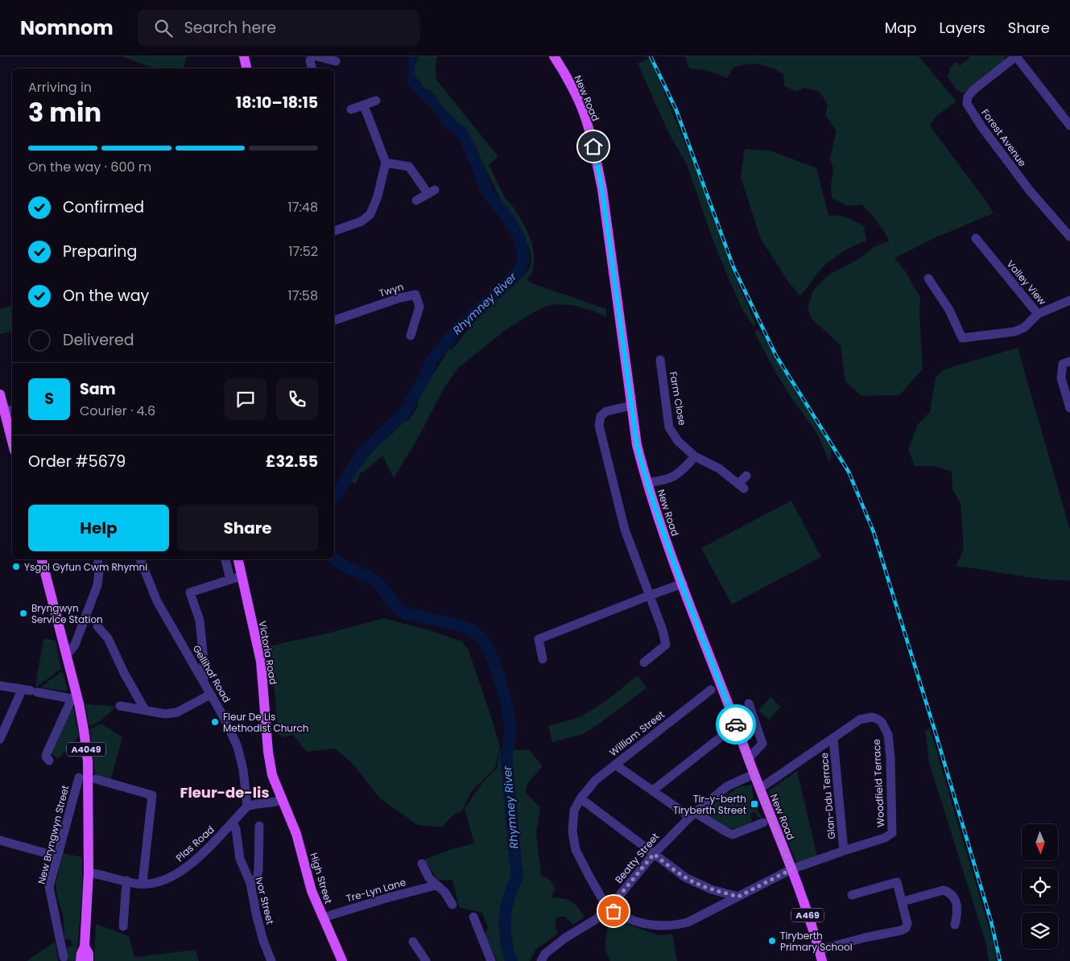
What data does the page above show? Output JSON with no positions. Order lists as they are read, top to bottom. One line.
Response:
{"streets":{"main road":["New Road","Victoria Road","A4049","High Street","A469"],"street":["Forest Avenue","Valley View","Twyn","Farm Close","Gellihaf Road","William Street","Woodfield Terrace","Glan-Ddu Terrace","New Bryngwyn Street","Plas Road","Beatty Street","Tre-Lyn Lane","Ivor Street"]},"crossings":[["New Road","Woodfield Terrace"],["New Road","Beatty Street"],["Victoria Road","High Street"],["Gellihaf Road","Plas Road"],["William Street","Woodfield Terrace"],["William Street","Beatty Street"],["A4049","Plas Road"],["Woodfield Terrace","Glan-Ddu Terrace"],["Woodfield Terrace","Beatty Street"],["Plas Road","Ivor Street"],["High Street","Tre-Lyn Lane"]],"districts":["Fleur-de-lis"],"water":["Rhymney River"],"places":{"other":["Ysgol Gyfun Cwm Rhymni","Bryngwyn Service Station","Fleur De Lis Methodist Church","Tiryberth Primary School"],"transit":["Tir-y-berth Tiryberth Street"]},"north":"bottom","page":{"header":"Nomnom","search":"Search here","nav":["Map","Layers","Share"],"heading":["3 min","Arriving in","18:10–18:15"],"panel":["Sam","Courier · 4.6","Order #5679","£32.55"],"bar":"On the way · 600 m","list":[["Confirmed","17:48"],["Preparing","17:52"],["On the way","17:58"],"Delivered"],"round":"S","buttons":["Help","Share"]}}
